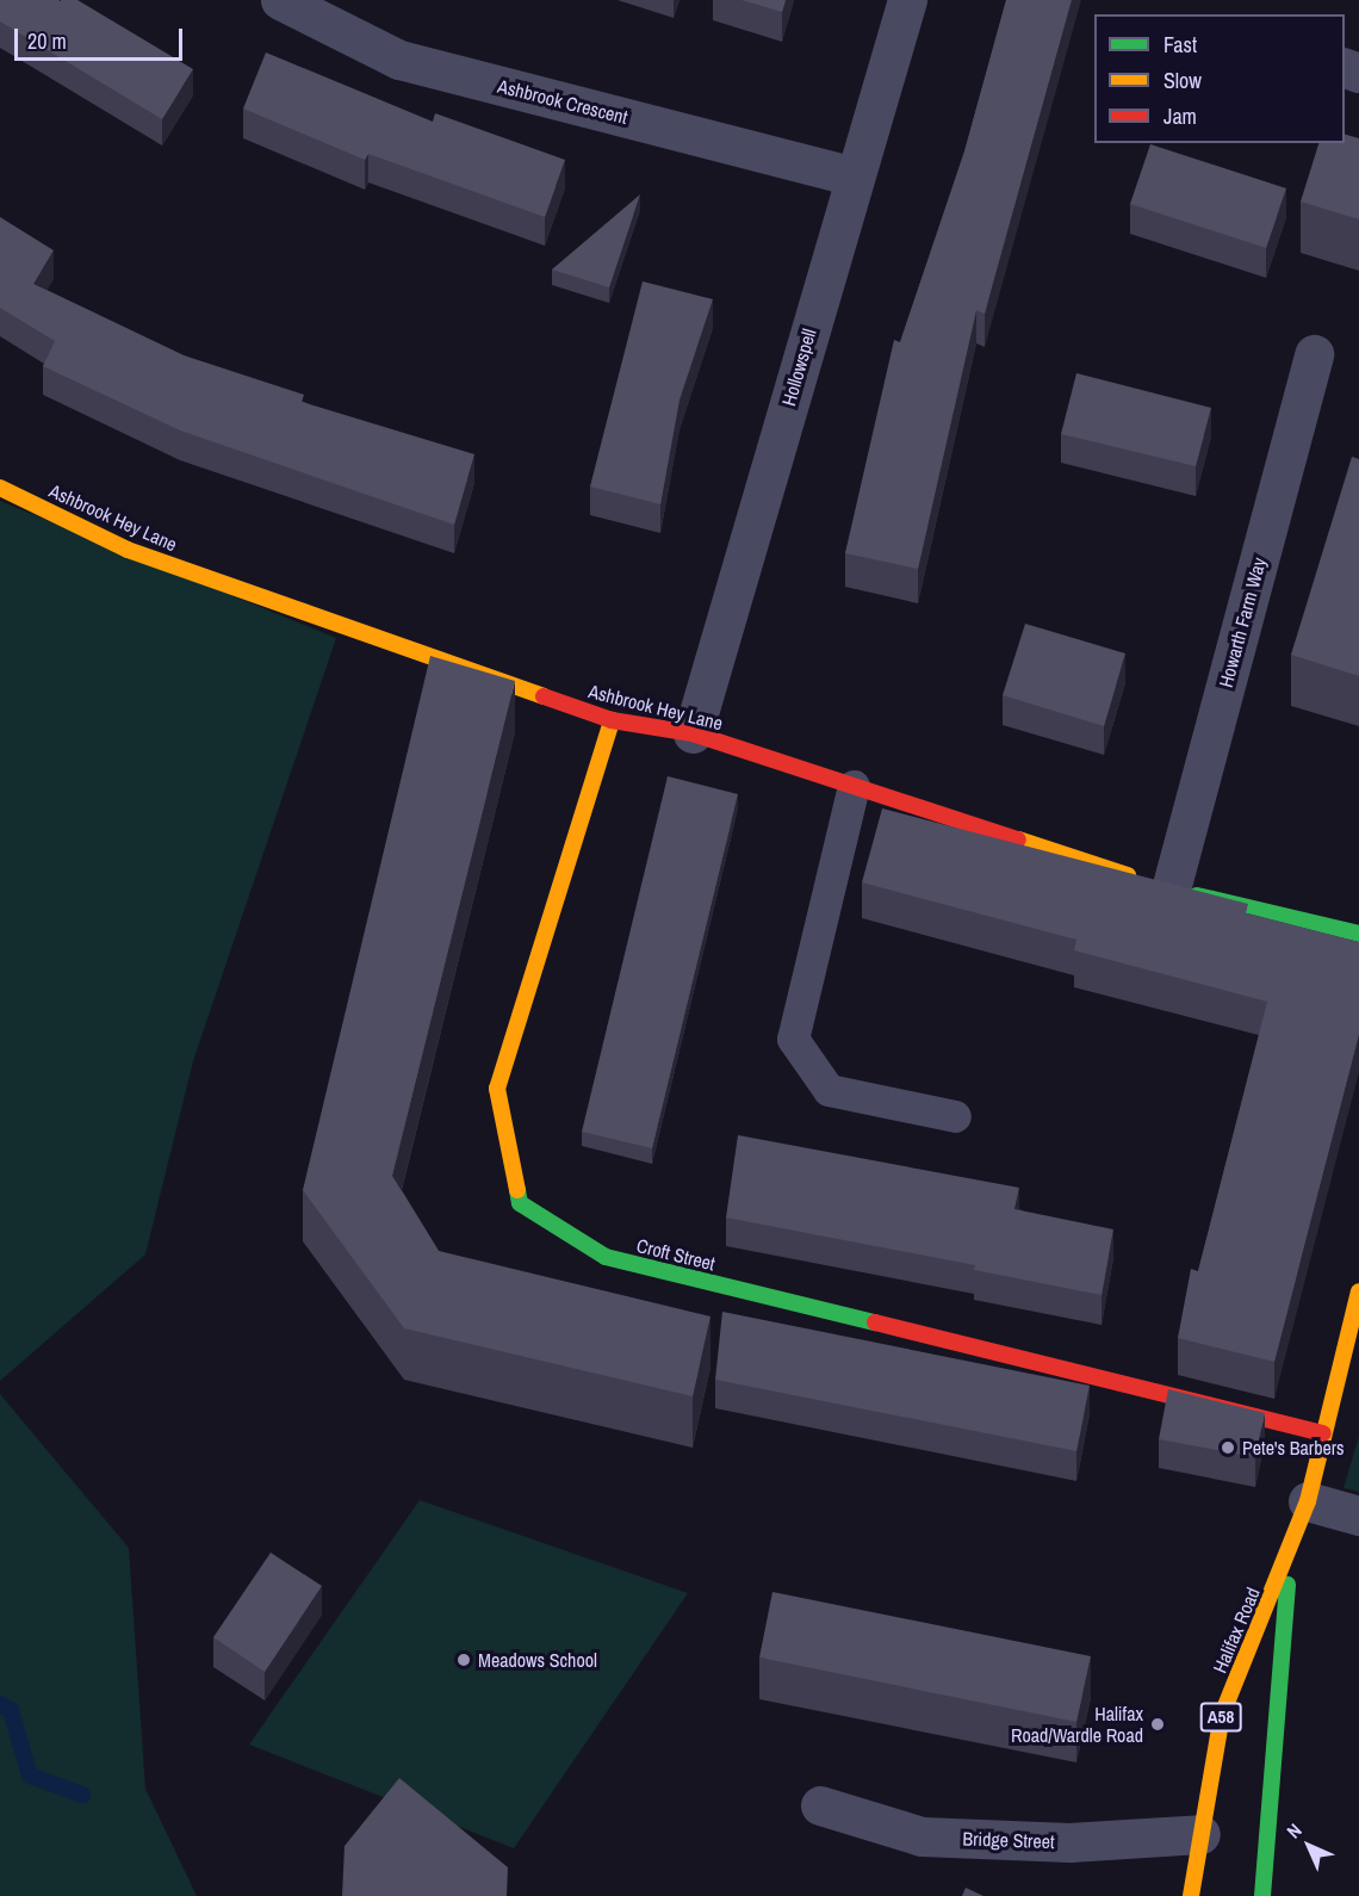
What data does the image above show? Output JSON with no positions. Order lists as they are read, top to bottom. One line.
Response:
{"streets":{"main road":["Ashbrook Hey Lane","Croft Street","Halifax Road","A58"],"street":["Ashbrook Crescent","Hollowspell","Howarth Farm Way","Bridge Street"]},"crossings":[["Ashbrook Crescent","Hollowspell"],["Hollowspell","Ashbrook Hey Lane"],["Ashbrook Hey Lane","Howarth Farm Way"],["Ashbrook Hey Lane","Croft Street"],["Croft Street","Halifax Road"],["Halifax Road","Bridge Street"]],"places":["Pete's Barbers","Meadows School","Halifax Road/Wardle Road"],"legend":["Fast","Slow","Jam"],"scale_bar":"20 m","north":"top left"}
